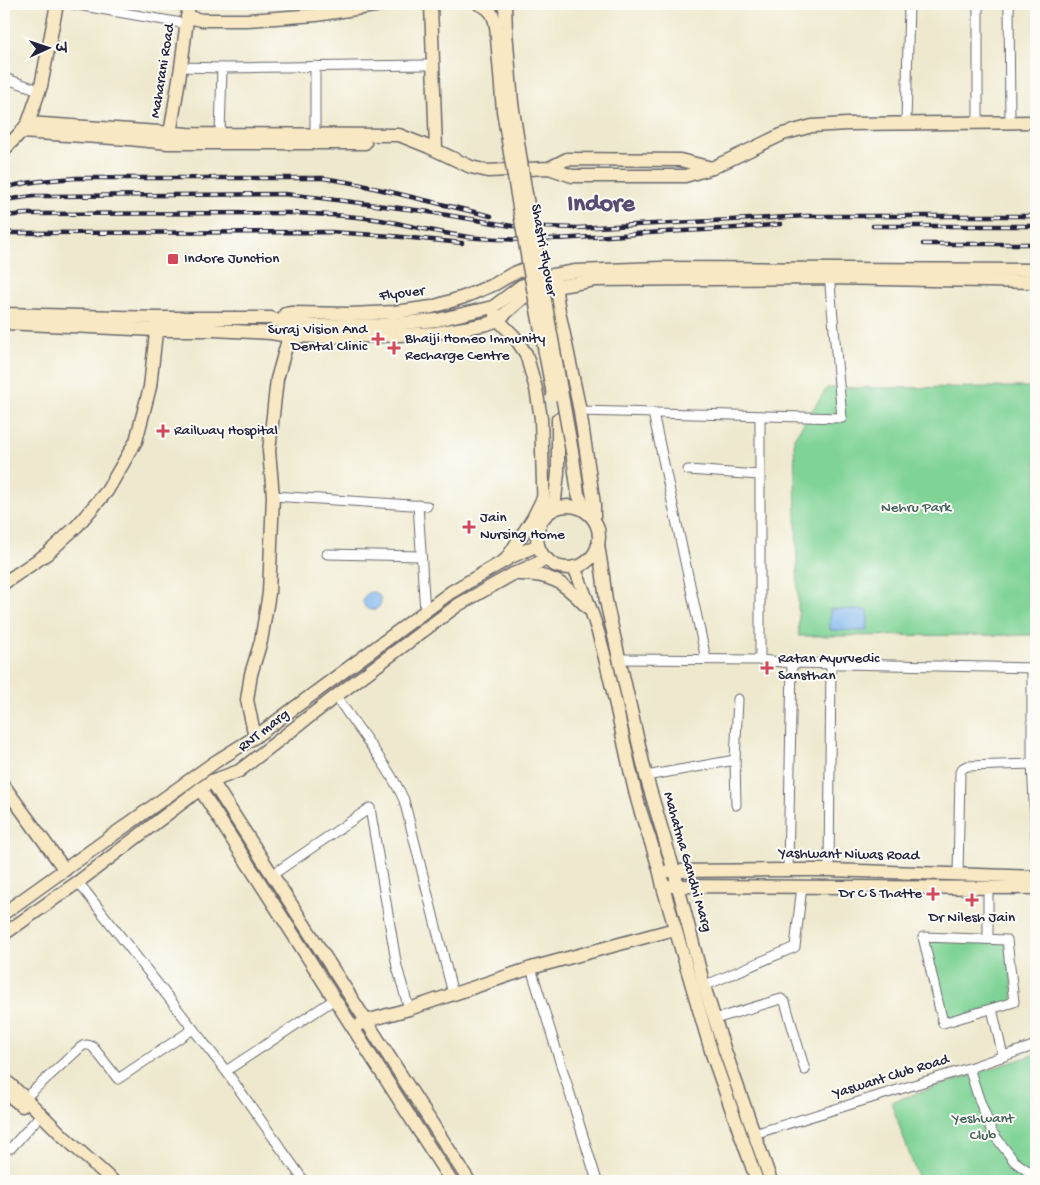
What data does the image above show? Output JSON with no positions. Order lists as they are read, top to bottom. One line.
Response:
{"streets":{"street":["Maharani Road","Shastri Flyover","Flyover","RNT marg","Yashwant Niwas Road","Mahatma Gandhi Marg","Yaswant Club Road"]},"crossings":[["Shastri Flyover","Flyover"],["Shastri Flyover","RNT marg"],["Shastri Flyover","Mahatma Gandhi Marg"],["RNT marg","Mahatma Gandhi Marg"],["Yashwant Niwas Road","Mahatma Gandhi Marg"],["Mahatma Gandhi Marg","Yaswant Club Road"]],"districts":["Indore"],"parks":["Nehru Park","Yeshwant Club"],"places":{"transit":["Indore Junction"],"health":["Suraj Vision And Dental Clinic","Bhaiji Homeo Immunity Recharge Centre","Railway Hospital","Jain Nursing Home","Ratan Ayurvedic Sansthan","Dr C S Thatte","Dr Nilesh Jain"]},"north":"right"}
